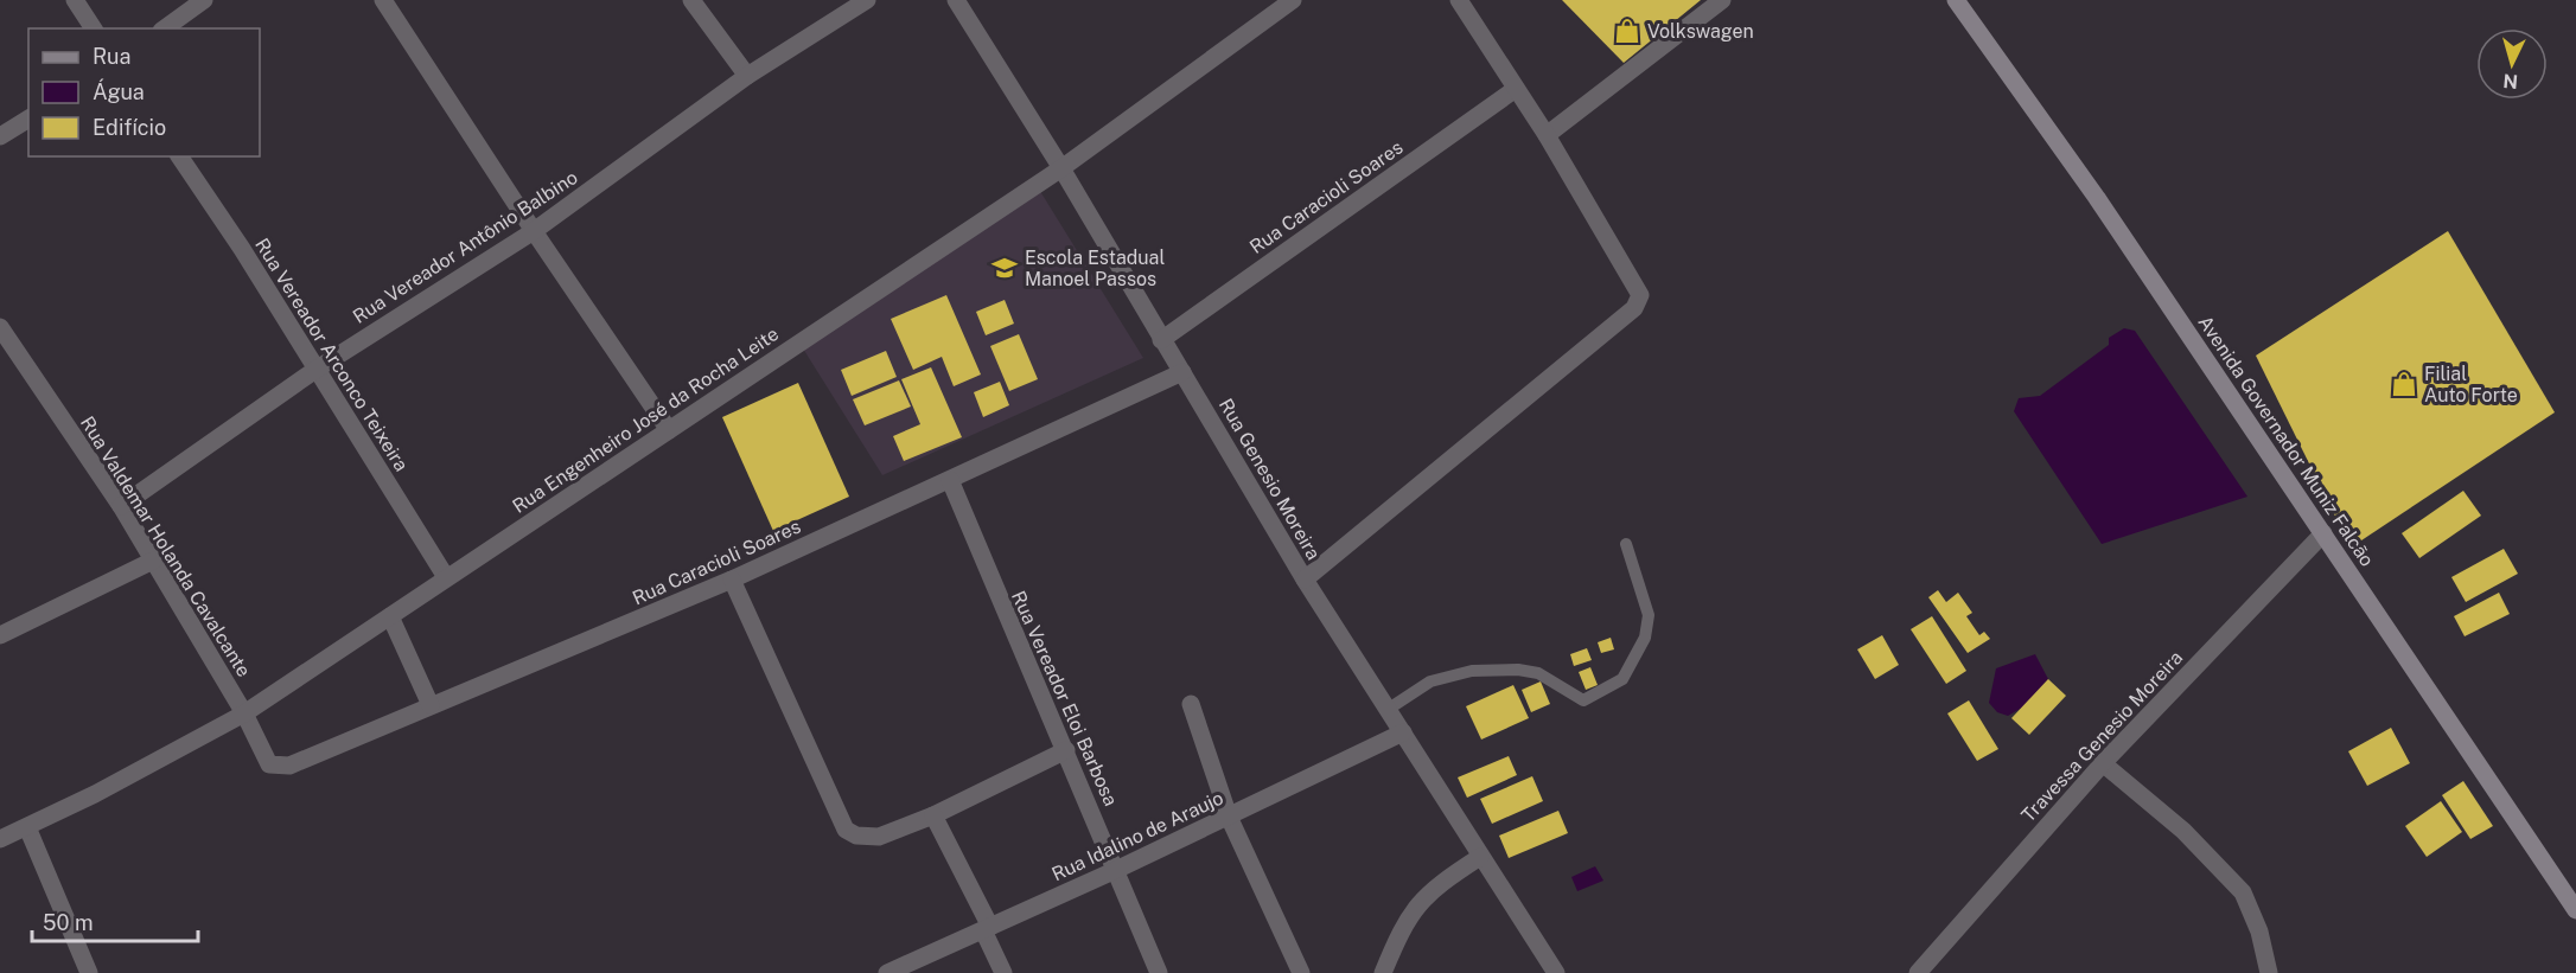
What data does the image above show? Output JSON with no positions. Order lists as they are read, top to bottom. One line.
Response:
{"streets":{"main road":["Avenida Governador Muniz Falcão"],"street":["Rua Caracioli Soares","Rua Vereador Antônio Balbino","Rua Vereador Arconco Teixeira","Rua Engenheiro José da Rocha Leite","Rua Genesio Moreira","Rua Valdemar Holanda Cavalcante","Rua Vereador Eloi Barbosa","Travessa Genesio Moreira","Rua Idalino de Araujo"]},"crossings":[["Rua Caracioli Soares","Rua Genesio Moreira"],["Rua Caracioli Soares","Rua Valdemar Holanda Cavalcante"],["Rua Caracioli Soares","Rua Vereador Eloi Barbosa"],["Rua Vereador Antônio Balbino","Rua Vereador Arconco Teixeira"],["Rua Vereador Antônio Balbino","Rua Valdemar Holanda Cavalcante"],["Rua Vereador Arconco Teixeira","Rua Engenheiro José da Rocha Leite"],["Rua Engenheiro José da Rocha Leite","Rua Genesio Moreira"],["Rua Engenheiro José da Rocha Leite","Rua Valdemar Holanda Cavalcante"],["Avenida Governador Muniz Falcão","Travessa Genesio Moreira"],["Rua Genesio Moreira","Rua Idalino de Araujo"],["Rua Vereador Eloi Barbosa","Rua Idalino de Araujo"]],"places":{"shop":["Volkswagen","Filial Auto Forte"],"school or university":["Escola Estadual Manoel Passos"]},"legend":["Rua","Água","Edifício"],"scale_bar":"50 m","north":"bottom"}
